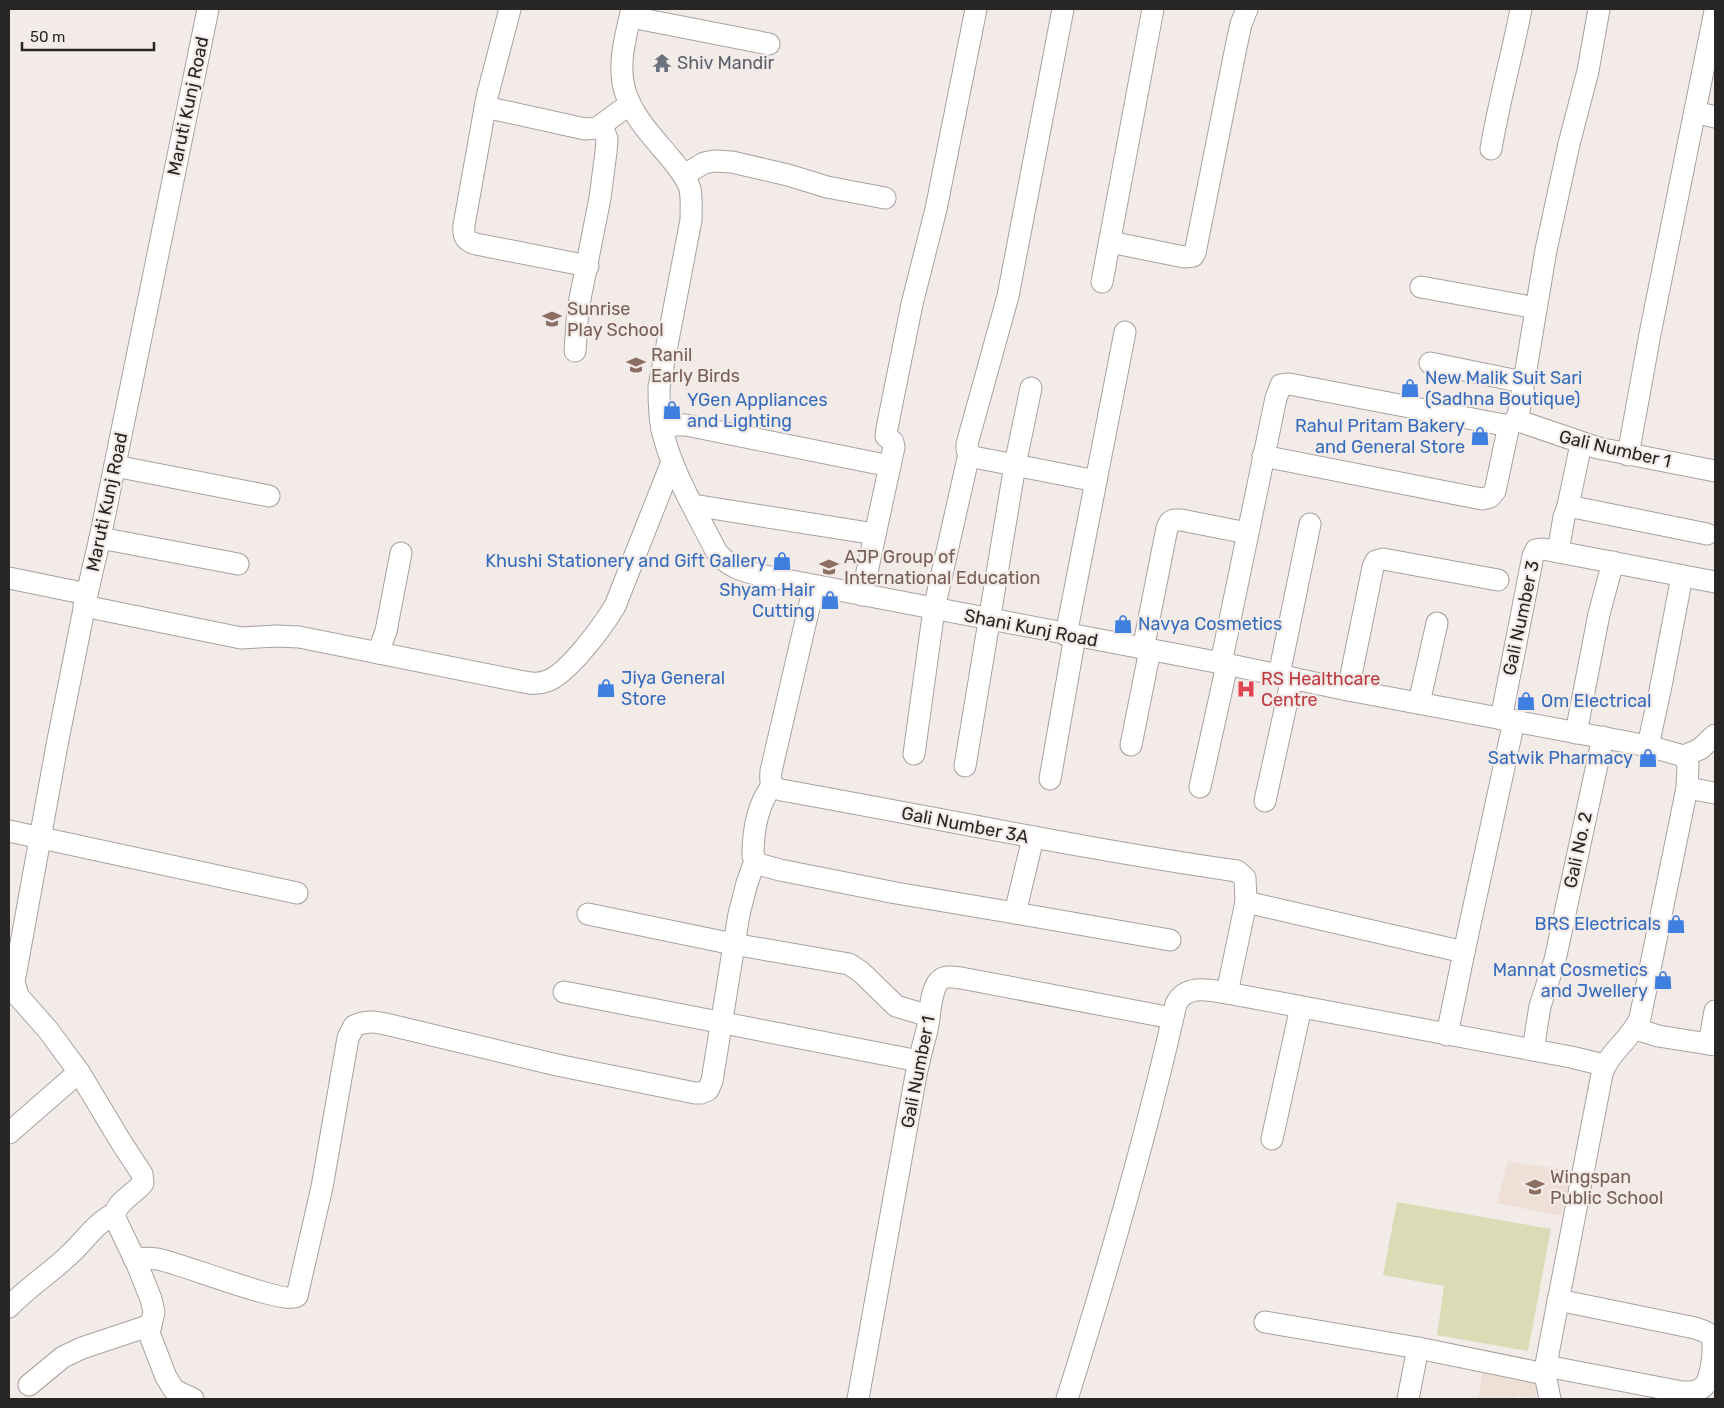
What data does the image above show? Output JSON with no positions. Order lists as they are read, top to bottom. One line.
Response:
{"streets":{"street":["Maruti Kunj Road","Gali Number 1","Gali Number 3","Shani Kunj Road","Gali Number 3A","Gali No. 2"]},"crossings":[["Gali Number 3","Shani Kunj Road"],["Shani Kunj Road","Gali No. 2"]],"places":{"temple":["Shiv Mandir"],"school or university":["Sunrise Play School","Ranil Early Birds","AJP Group of International Education","Wingspan Public School"],"shop":["New Malik Suit Sari (Sadhna Boutique)","YGen Appliances and Lighting","Rahul Pritam Bakery and General Store","Khushi Stationery and Gift Gallery","Shyam Hair Cutting","Navya Cosmetics","Jiya General Store","Om Electrical","Satwik Pharmacy","BRS Electricals","Mannat Cosmetics and Jwellery"],"hospital":["RS Healthcare Centre"]},"scale_bar":"50 m"}
